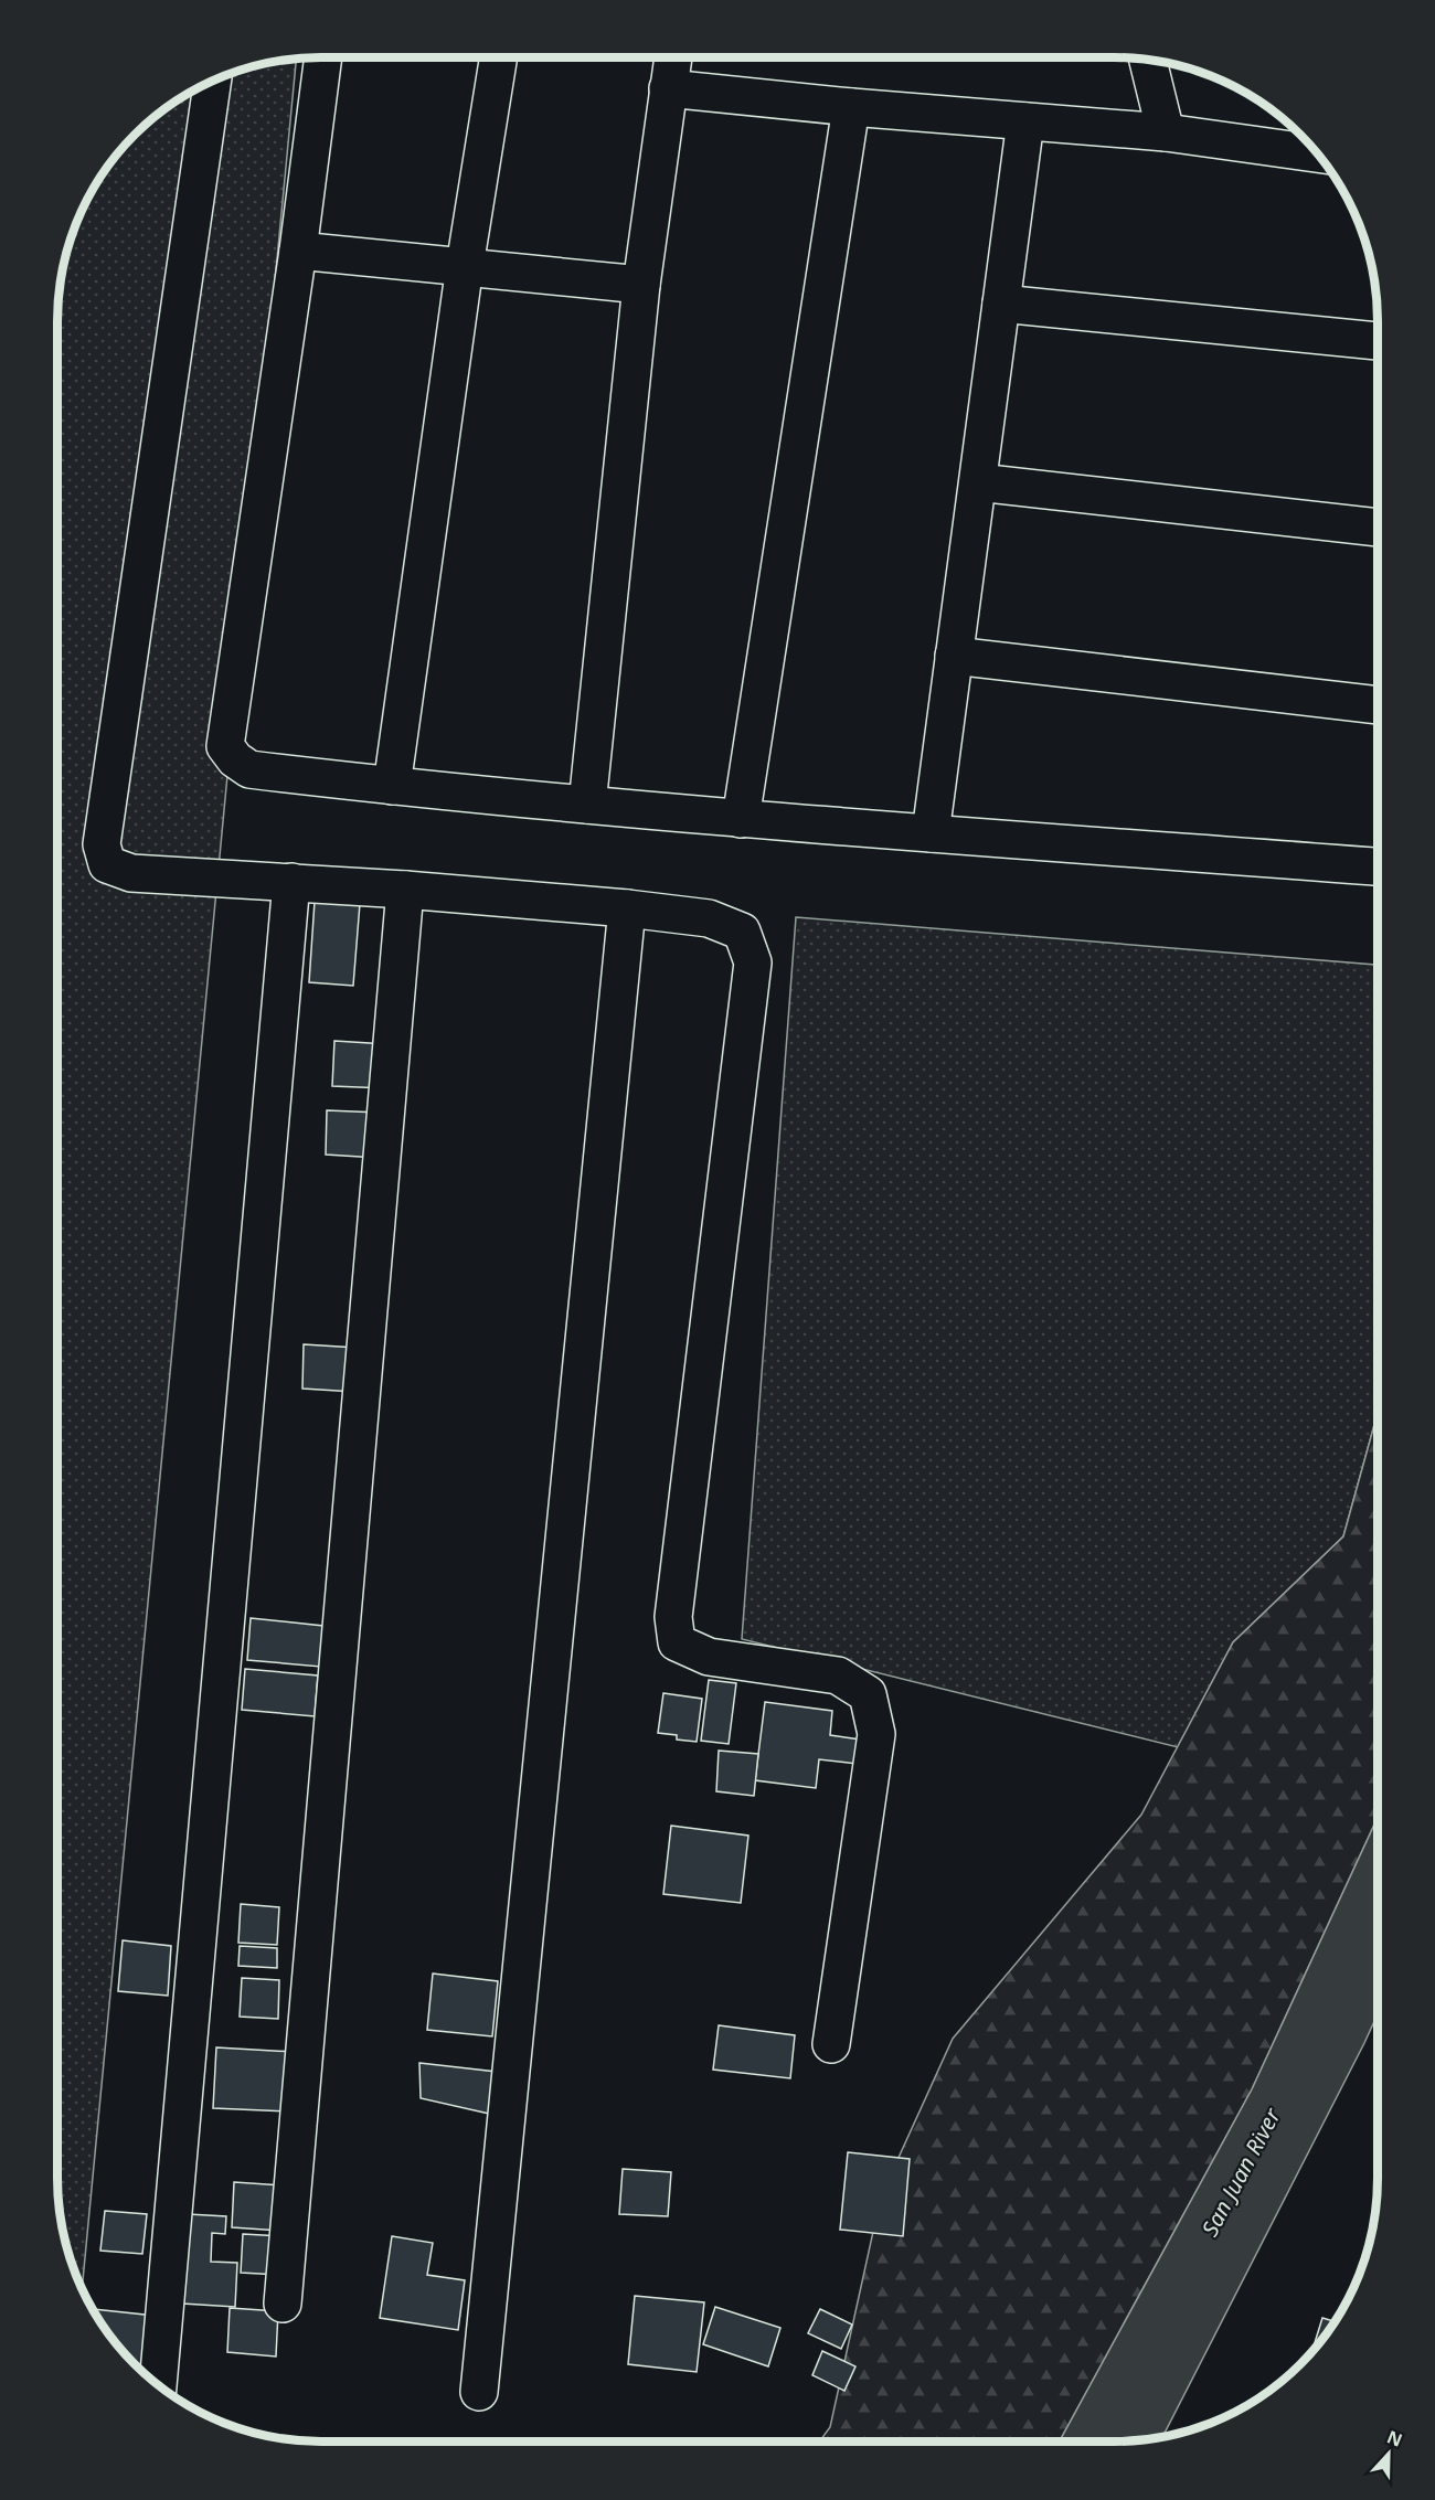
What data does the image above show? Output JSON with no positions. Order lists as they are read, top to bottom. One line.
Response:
{"water":["San Juan River"],"north":"top"}
